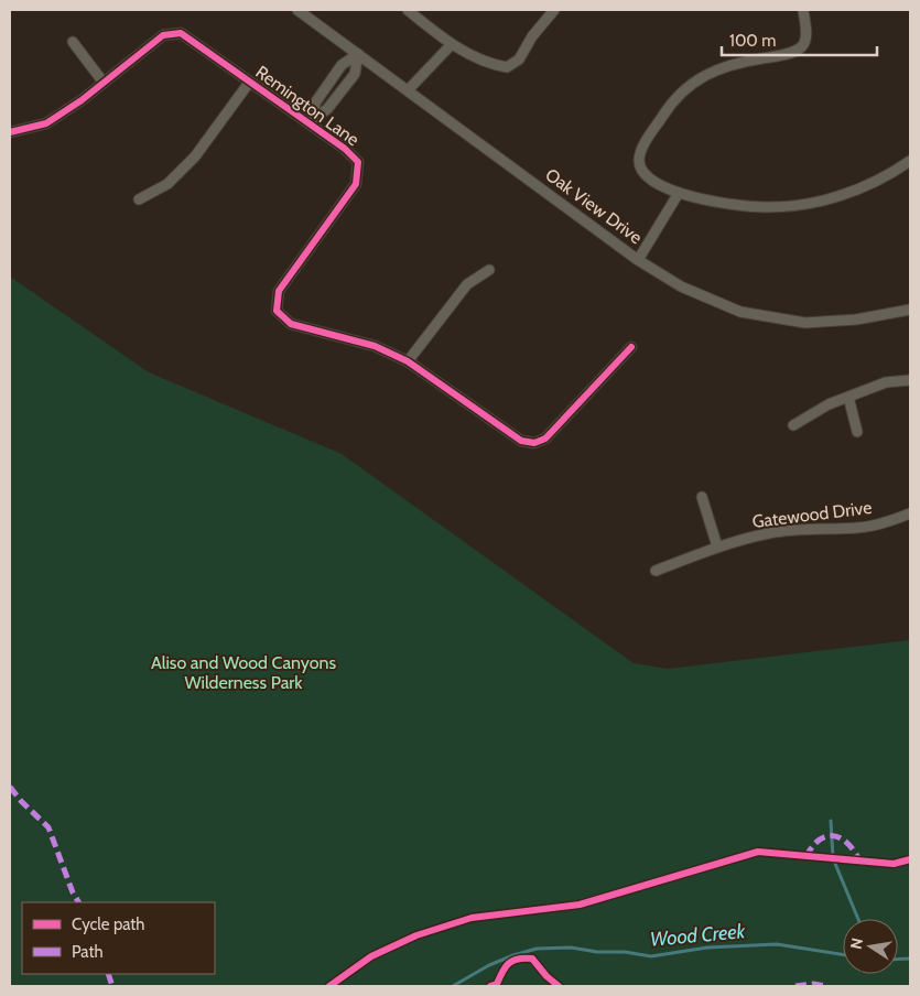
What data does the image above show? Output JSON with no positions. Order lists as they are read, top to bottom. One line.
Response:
{"streets":{"street":["Remington Lane","Oak View Drive","Gatewood Drive"]},"water":["Wood Creek"],"parks":["Aliso and Wood Canyons Wilderness Park"],"legend":["Cycle path","Path"],"scale_bar":"100 m","north":"left"}
